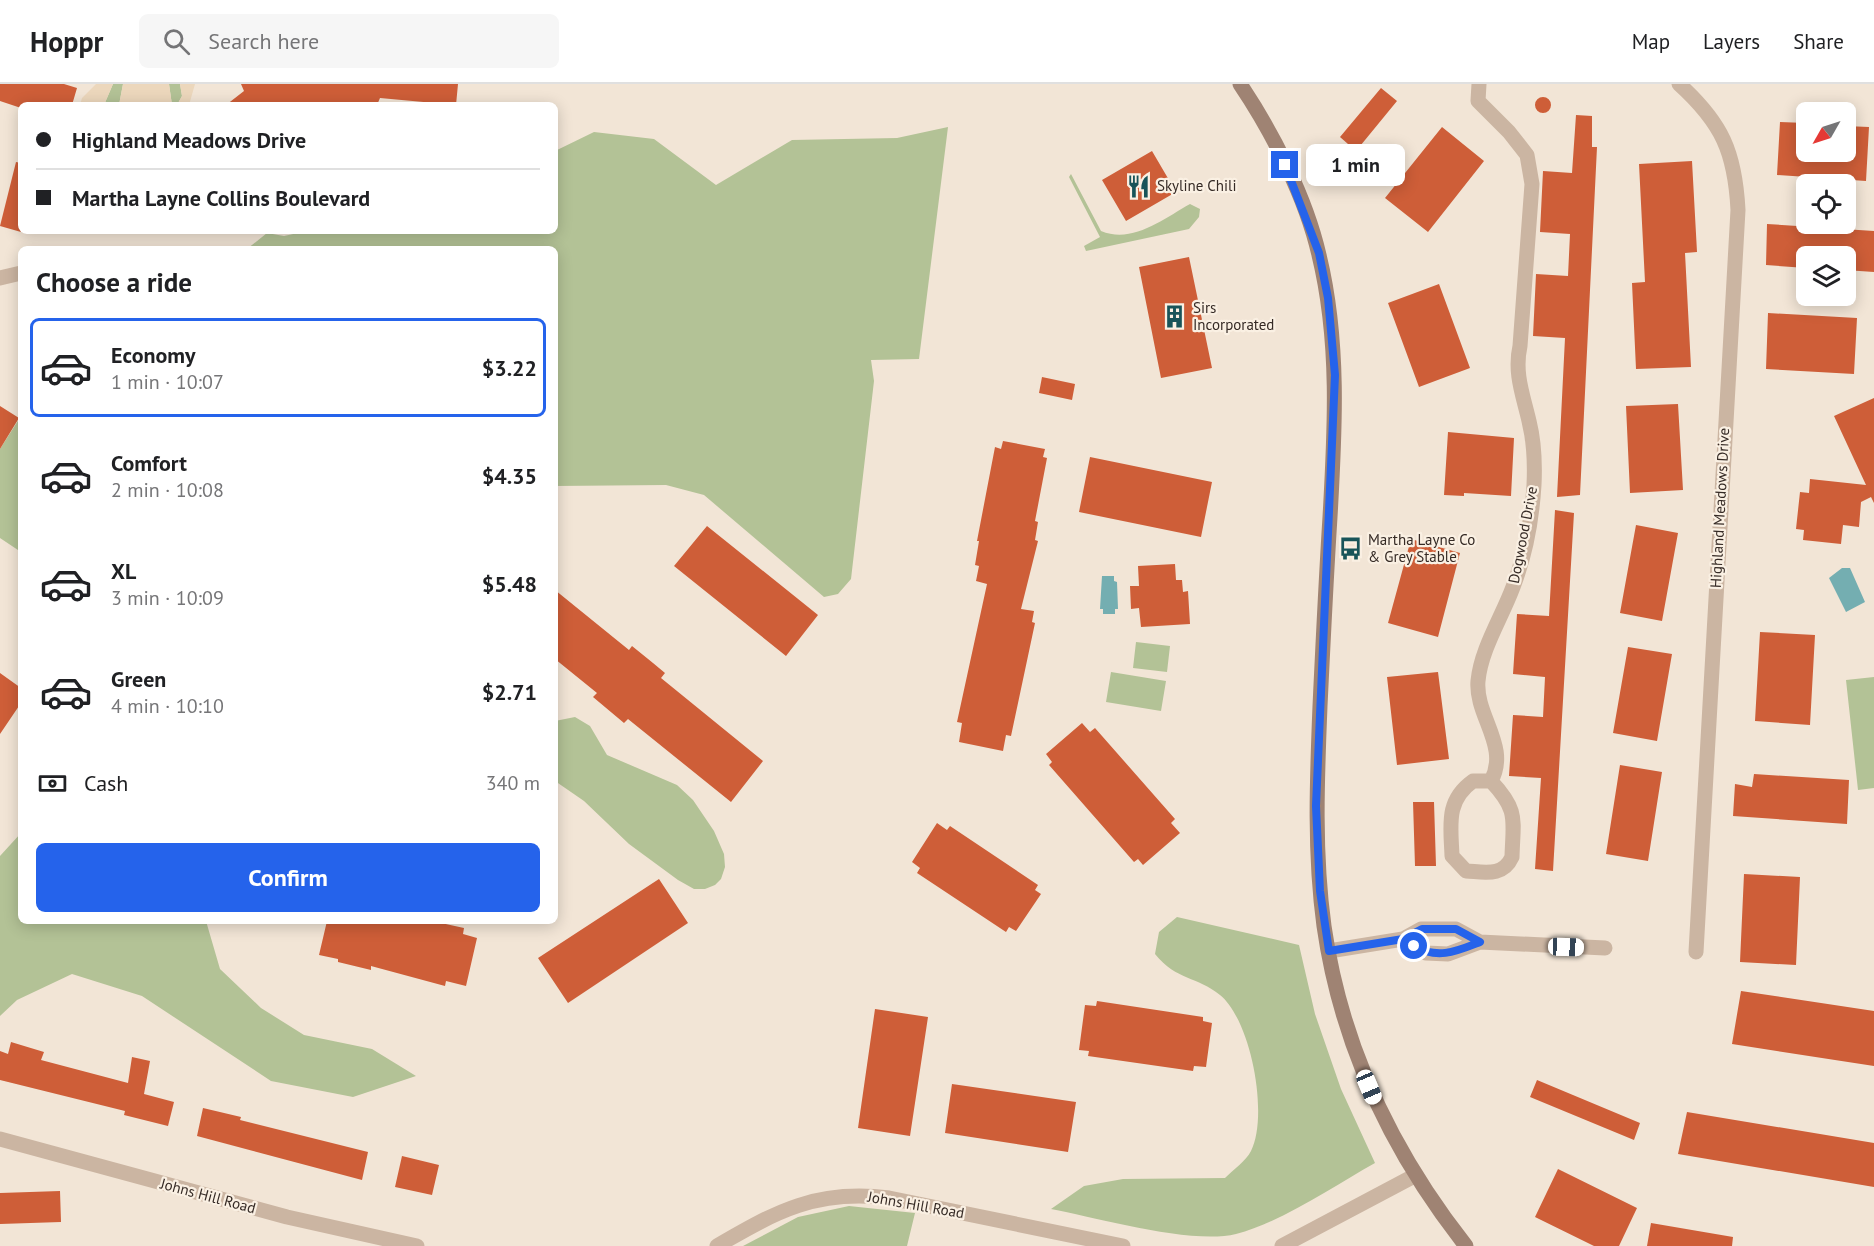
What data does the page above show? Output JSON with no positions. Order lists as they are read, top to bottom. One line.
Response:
{"streets":{"street":["Highland Meadows Drive","Dogwood Drive","Johns Hill Road"]},"places":{"restaurant":["Skyline Chili"],"building":["Sirs Incorporated"],"bus stop":["Martha Layne Co & Grey Stable"]},"north":"bottom left","page":{"header":"Hoppr","search":"Search here","nav":["Map","Layers","Share"],"banner":["Highland Meadows Drive","Martha Layne Collins Boulevard"],"bubble":"1 min","heading":"Choose a ride","list":[{"name":"Economy","note":"1 min · 10:07","value":"$3.22"},{"name":"Comfort","note":"2 min · 10:08","value":"$4.35"},{"name":"XL","note":"3 min · 10:09","value":"$5.48"},{"name":"Green","note":"4 min · 10:10","value":"$2.71"}],"pay":["Cash","340 m"],"buttons":"Confirm"}}
